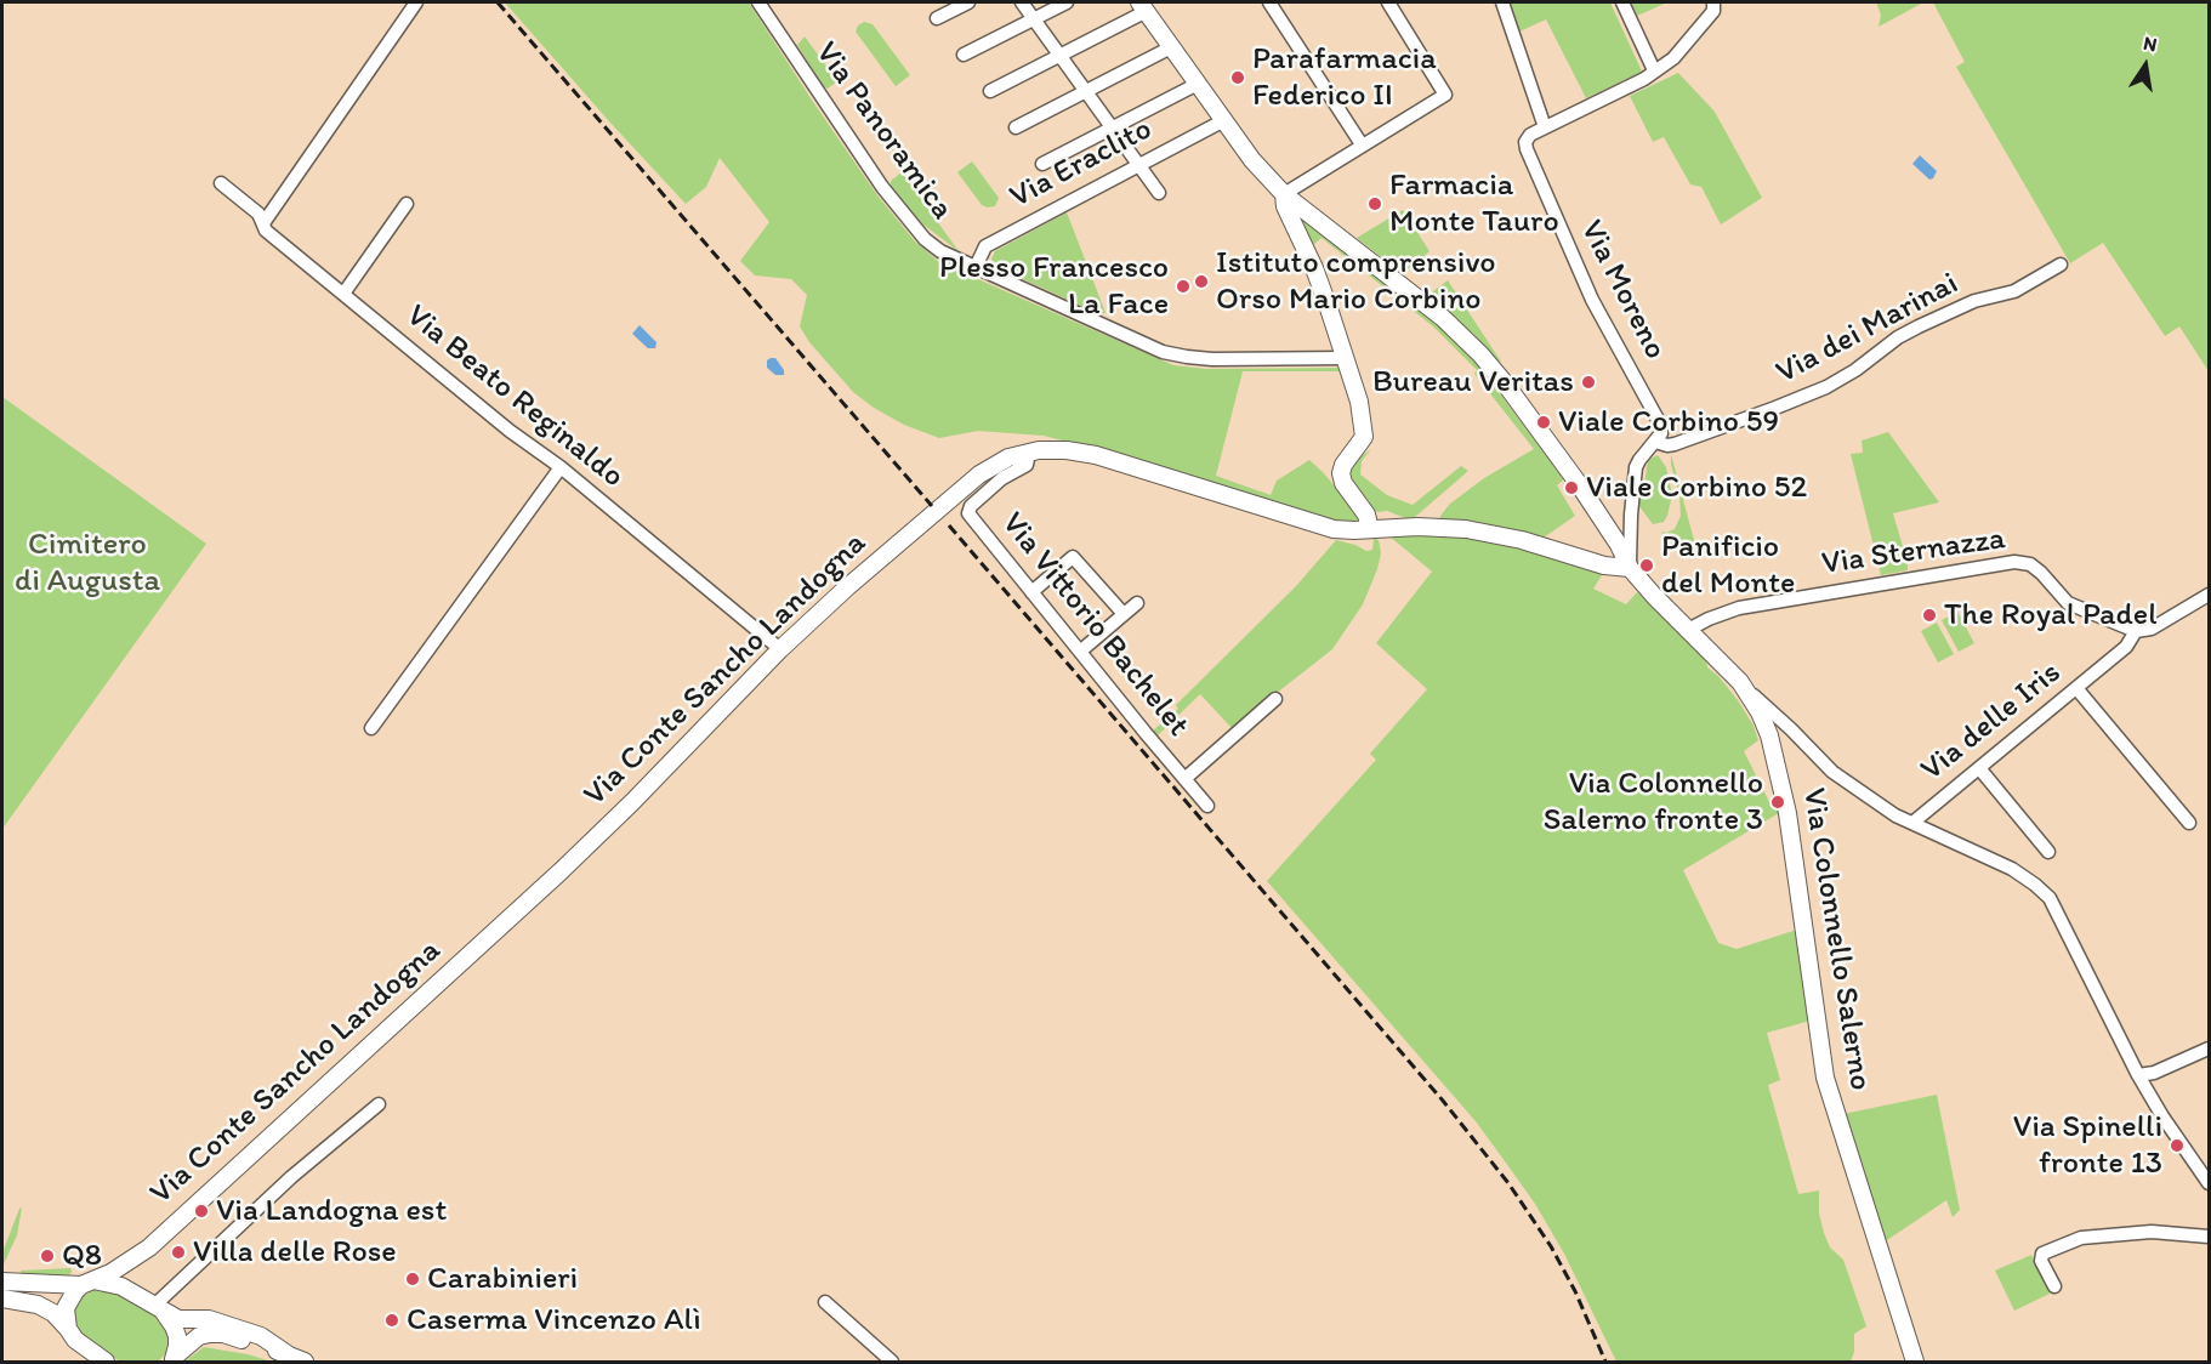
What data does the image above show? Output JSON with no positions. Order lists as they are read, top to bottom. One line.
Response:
{"streets":{"main road":["Via Conte Sancho Landogna","Via Colonnello Salerno"],"street":["Via Panoramica","Via Eraclito","Via Moreno","Via dei Marinai","Via Beato Reginaldo","Via Sternazza","Via Vittorio Bachelet","Via delle Iris"]},"crossings":[["Via Panoramica","Via Eraclito"],["Via Moreno","Via dei Marinai"],["Via Beato Reginaldo","Via Conte Sancho Landogna"],["Via Sternazza","Via delle Iris"],["Via Sternazza","Via Colonnello Salerno"],["Via Vittorio Bachelet","Via Conte Sancho Landogna"],["Via Conte Sancho Landogna","Via Colonnello Salerno"]],"parks":["Cimitero di Augusta"],"places":["Parafarmacia Federico II","Farmacia Monte Tauro","Istituto comprensivo Orso Mario Corbino","Plesso Francesco La Face","Bureau Veritas","Viale Corbino 59","Viale Corbino 52","Panificio del Monte","The Royal Padel","Via Colonnello Salerno fronte 3","Via Spinelli fronte 13","Via Landogna est","Villa delle Rose","Q8","Carabinieri","Caserma Vincenzo Alì"],"north":"top"}
